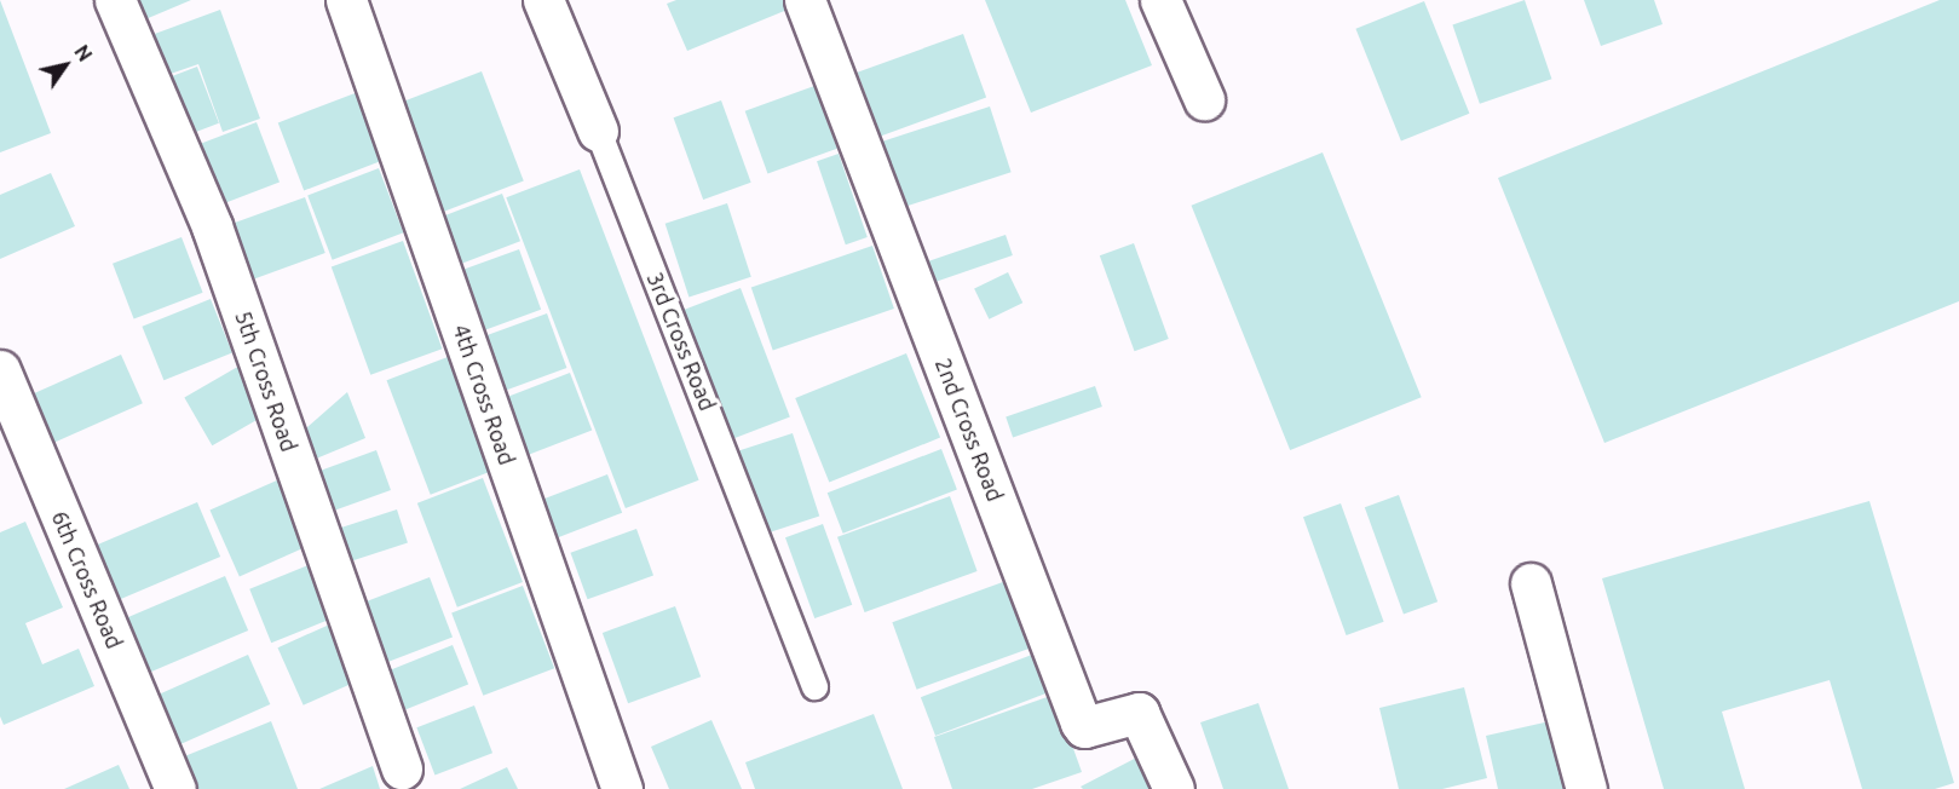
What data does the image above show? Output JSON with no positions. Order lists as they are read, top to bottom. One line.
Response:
{"streets":{"street":["3rd Cross Road","5th Cross Road","4th Cross Road","2nd Cross Road","6th Cross Road"]},"north":"top right"}
